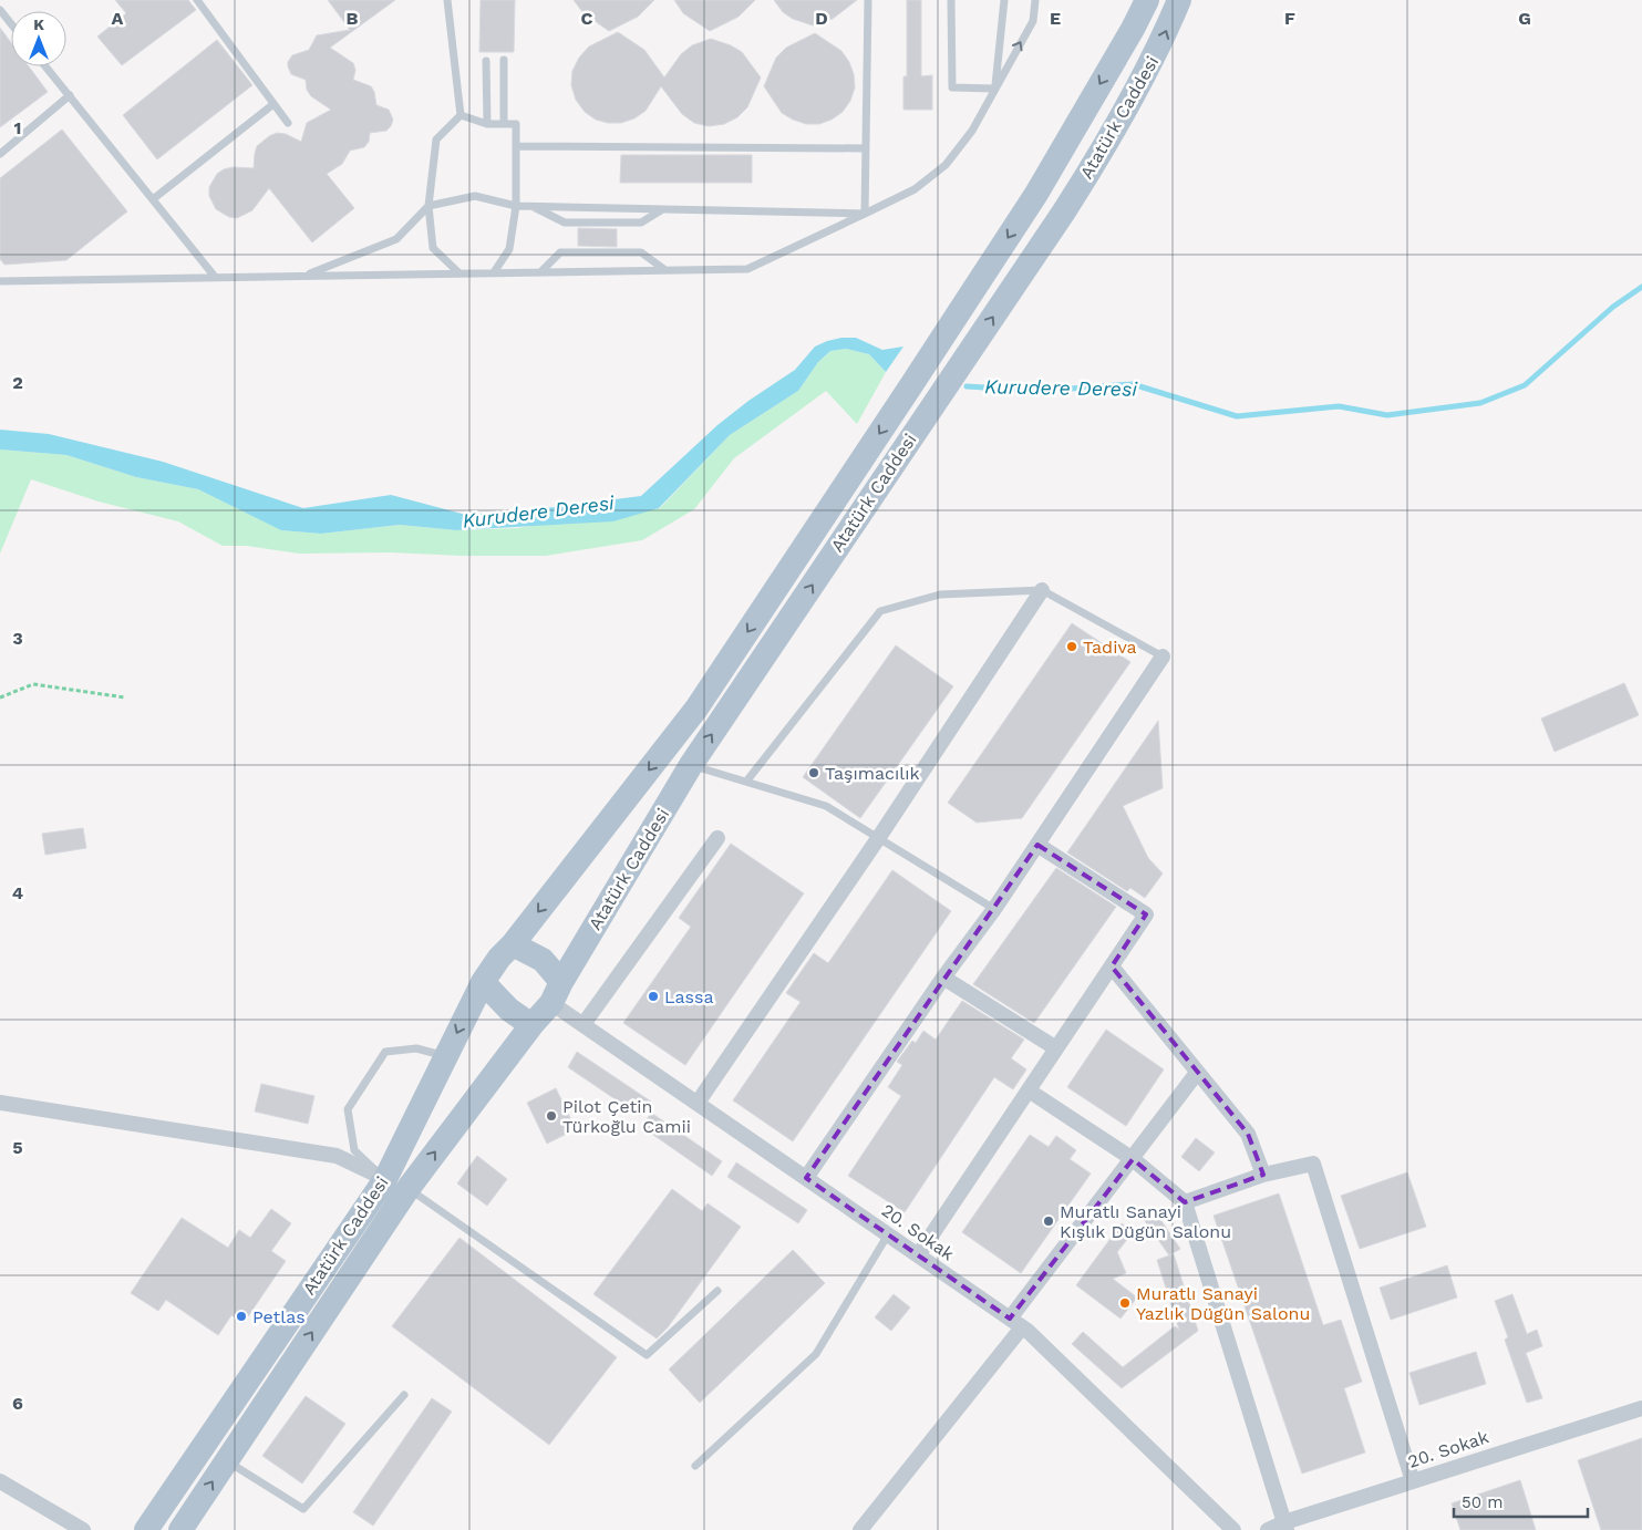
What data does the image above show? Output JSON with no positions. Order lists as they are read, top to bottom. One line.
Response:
{"streets":{"main road":["Atatürk Caddesi"],"street":["20. Sokak"]},"crossings":[["Atatürk Caddesi","20. Sokak"]],"water":["Kurudere Deresi"],"places":["Tadiva","Taşımacılık","Lassa","Pilot Çetin Türkoğlu Camii","Muratlı Sanayi Kışlık Dügün Salonu","Muratlı Sanayi Yazlık Dügün Salonu","Petlas"],"scale_bar":"50 m","north":"top","grid":{"columns":["A","B","C","D","E","F","G"],"rows":["1","2","3","4","5","6"]}}
